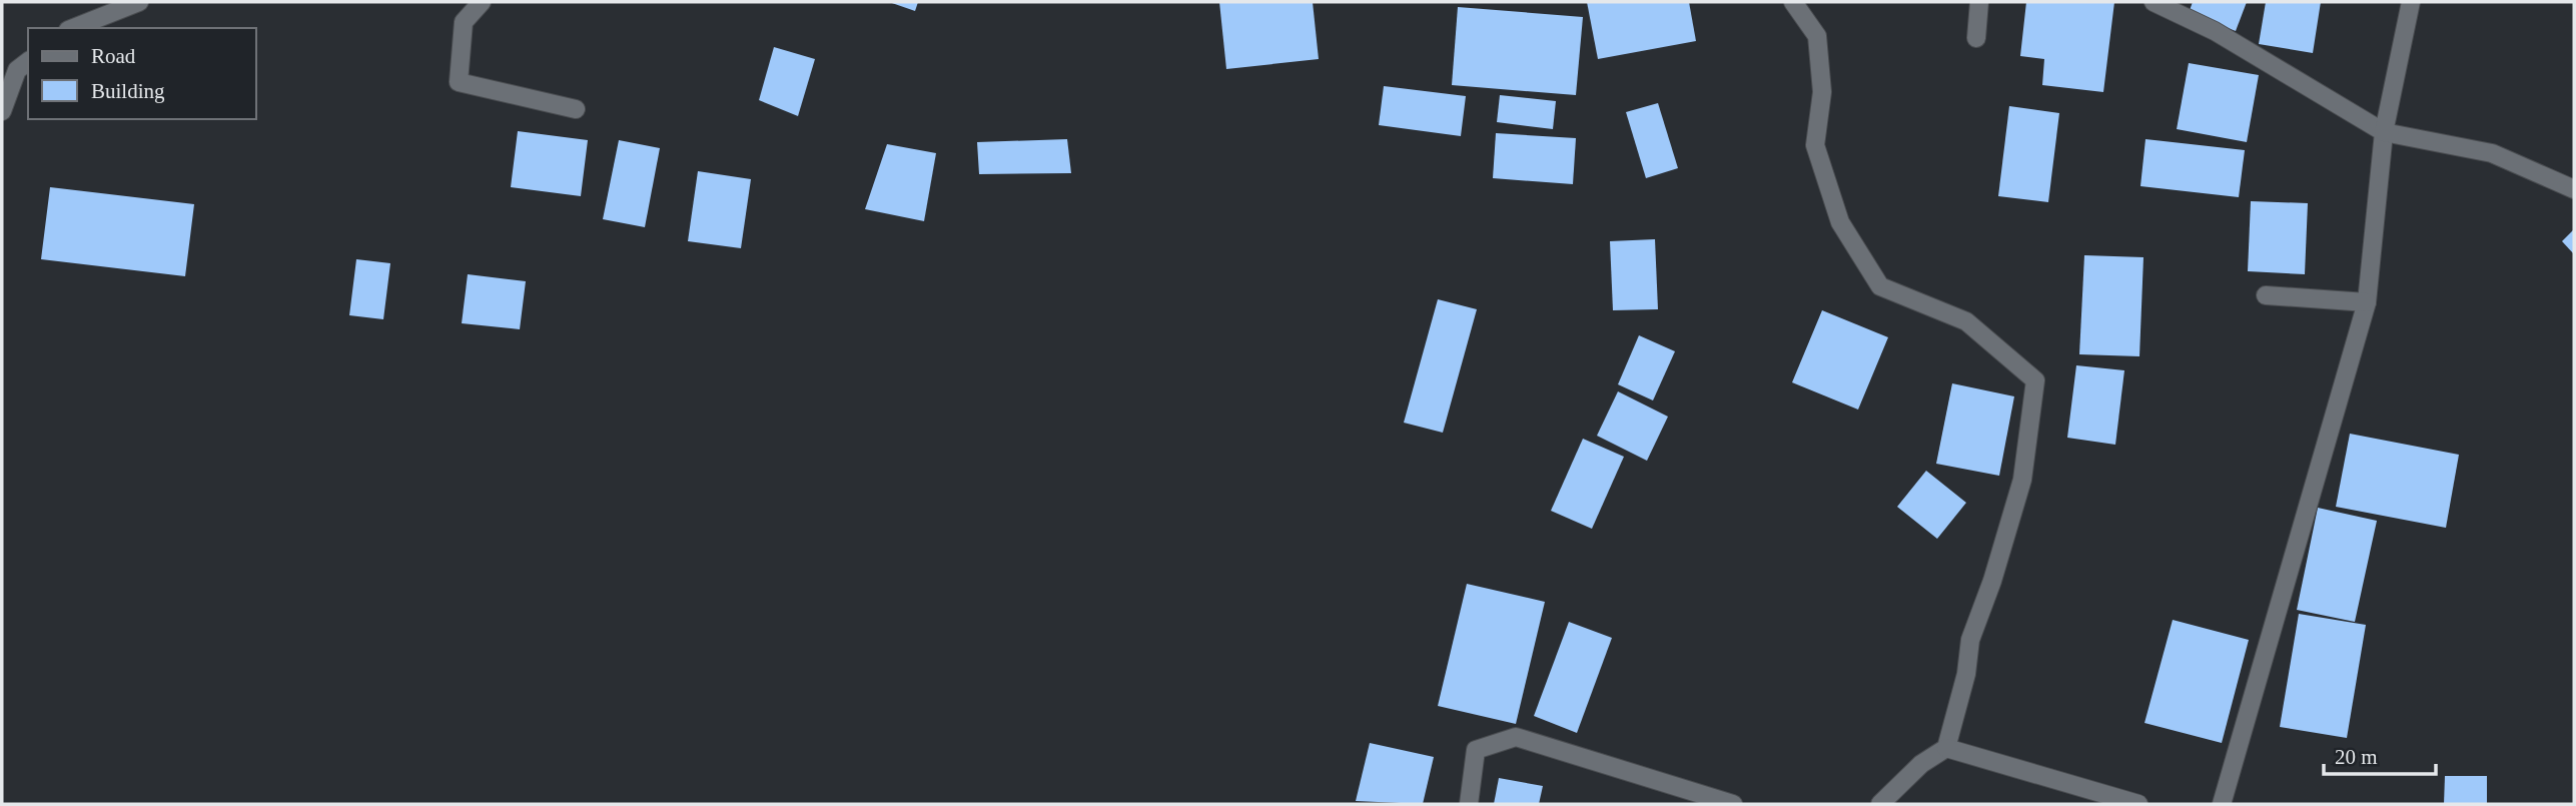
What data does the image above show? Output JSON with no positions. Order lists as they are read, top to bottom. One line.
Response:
{"legend":["Road","Building"],"scale_bar":"20 m"}
